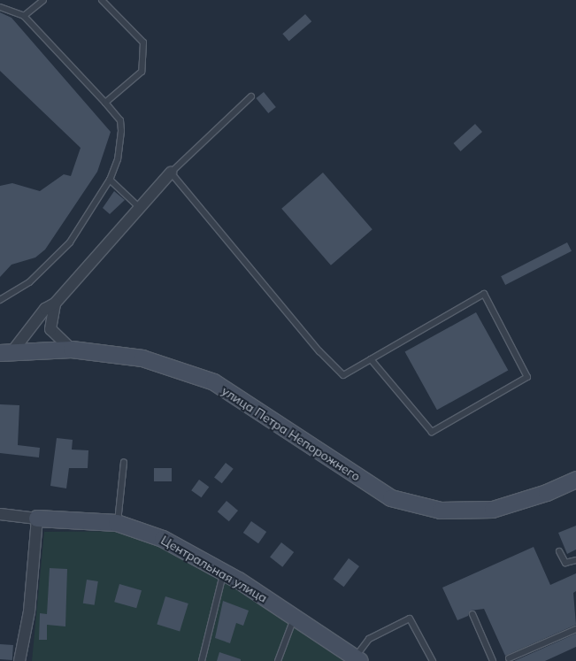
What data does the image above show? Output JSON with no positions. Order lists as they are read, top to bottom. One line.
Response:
{"streets":{"street":["улица Петра Непорожнего","Центральная улица"]}}
